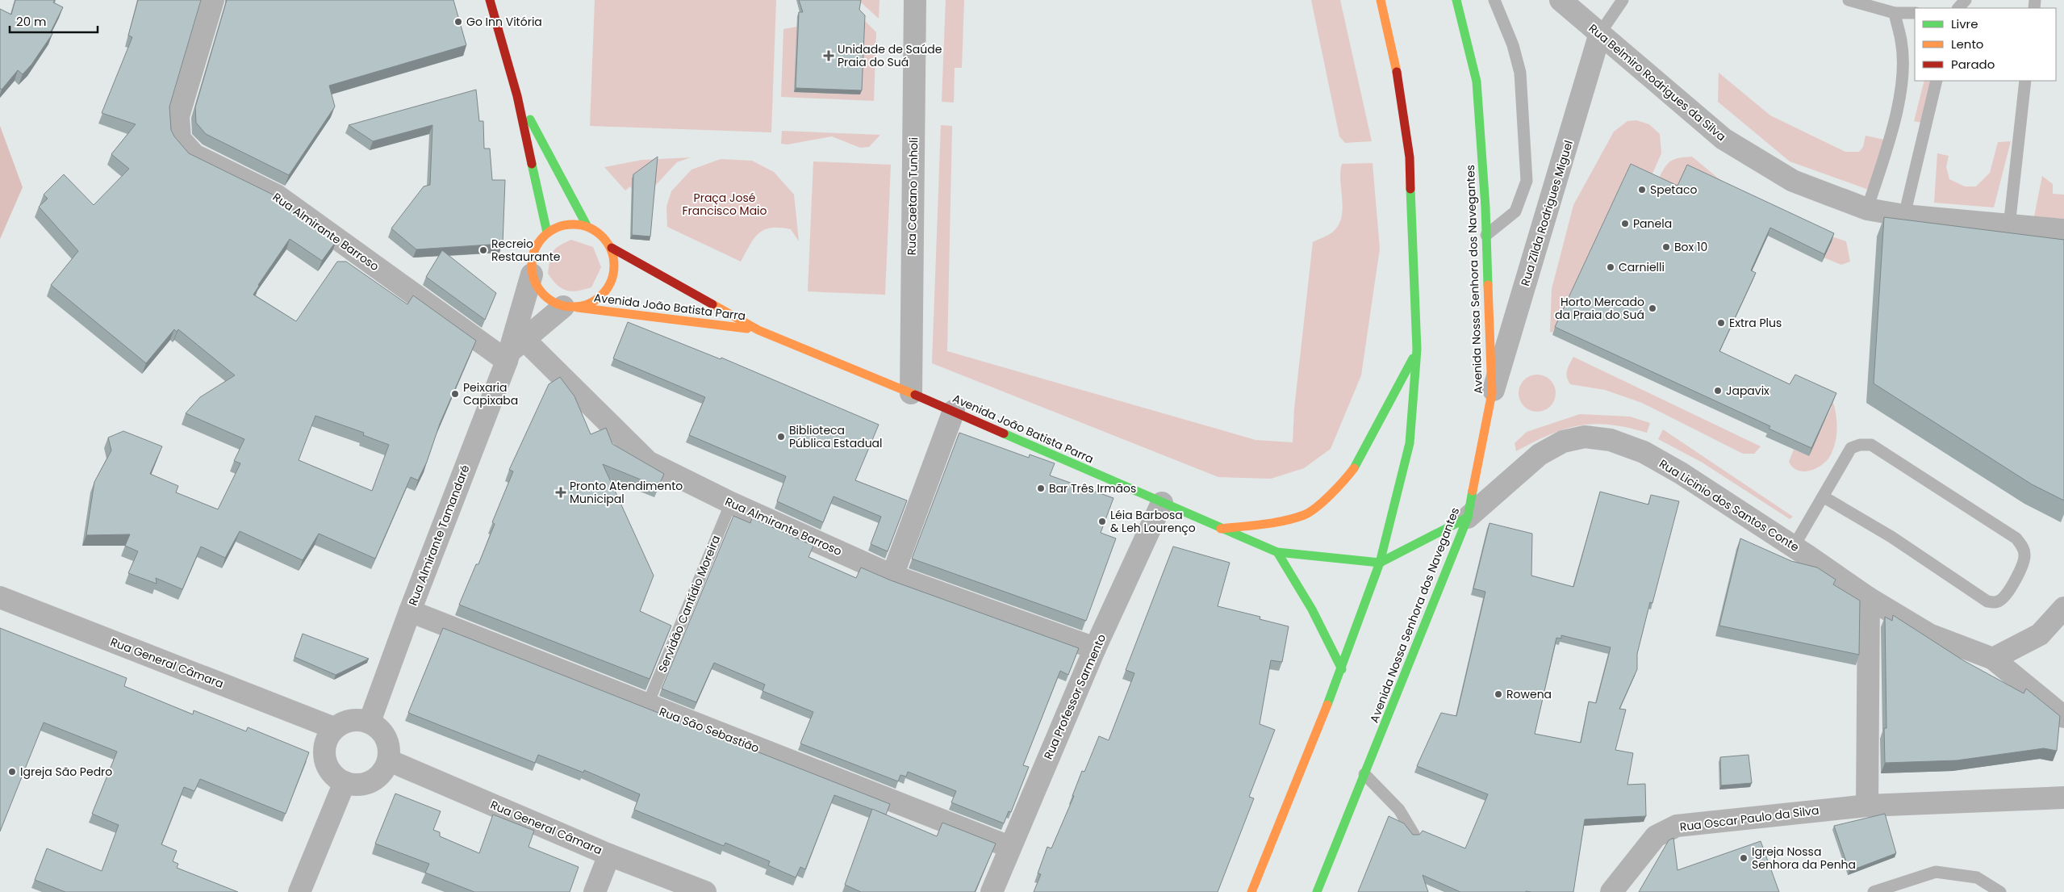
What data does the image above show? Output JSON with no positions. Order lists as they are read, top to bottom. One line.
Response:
{"streets":{"main road":["Avenida Nossa Senhora dos Navegantes","Avenida João Batista Parra"],"street":["Rua Belmiro Rodrigues da Silva","Rua Caetano Tunholi","Rua Zilda Rodrigues Miguel","Rua Almirante Barroso","Rua Licinio dos Santos Conte","Rua Almirante Tamandaré","Rua General Câmara","Rua Professor Sarmento","Rua São Sebastião","Rua Oscar Paulo da Silva"],"lane":["Servidão Cantídio Moreira"]},"crossings":[["Rua Belmiro Rodrigues da Silva","Rua Zilda Rodrigues Miguel"],["Rua Caetano Tunholi","Avenida João Batista Parra"],["Rua Zilda Rodrigues Miguel","Avenida Nossa Senhora dos Navegantes"],["Rua Almirante Barroso","Rua Almirante Tamandaré"],["Rua Almirante Barroso","Servidão Cantídio Moreira"],["Rua Almirante Barroso","Rua Professor Sarmento"],["Avenida Nossa Senhora dos Navegantes","Rua Licinio dos Santos Conte"],["Avenida João Batista Parra","Rua Almirante Tamandaré"],["Avenida João Batista Parra","Rua Professor Sarmento"],["Rua Almirante Tamandaré","Rua General Câmara"],["Rua Almirante Tamandaré","Rua São Sebastião"],["Servidão Cantídio Moreira","Rua São Sebastião"],["Rua Professor Sarmento","Rua São Sebastião"]],"parks":["Praça José Francisco Maio"],"places":{"other":["Go Inn Vitória","Spetaco","Panela","Box 10","Recreio Restaurante","Carnielli","Horto Mercado da Praia do Suá","Extra Plus","Japavix","Peixaria Capixaba","Biblioteca Pública Estadual","Bar Três Irmãos","Léia Barbosa & Leh Lourenço","Rowena","Igreja São Pedro","Igreja Nossa Senhora da Penha"],"health":["Unidade de Saúde Praia do Suá","Pronto Atendimento Municipal"]},"legend":["Livre","Lento","Parado"],"scale_bar":"20 m"}
